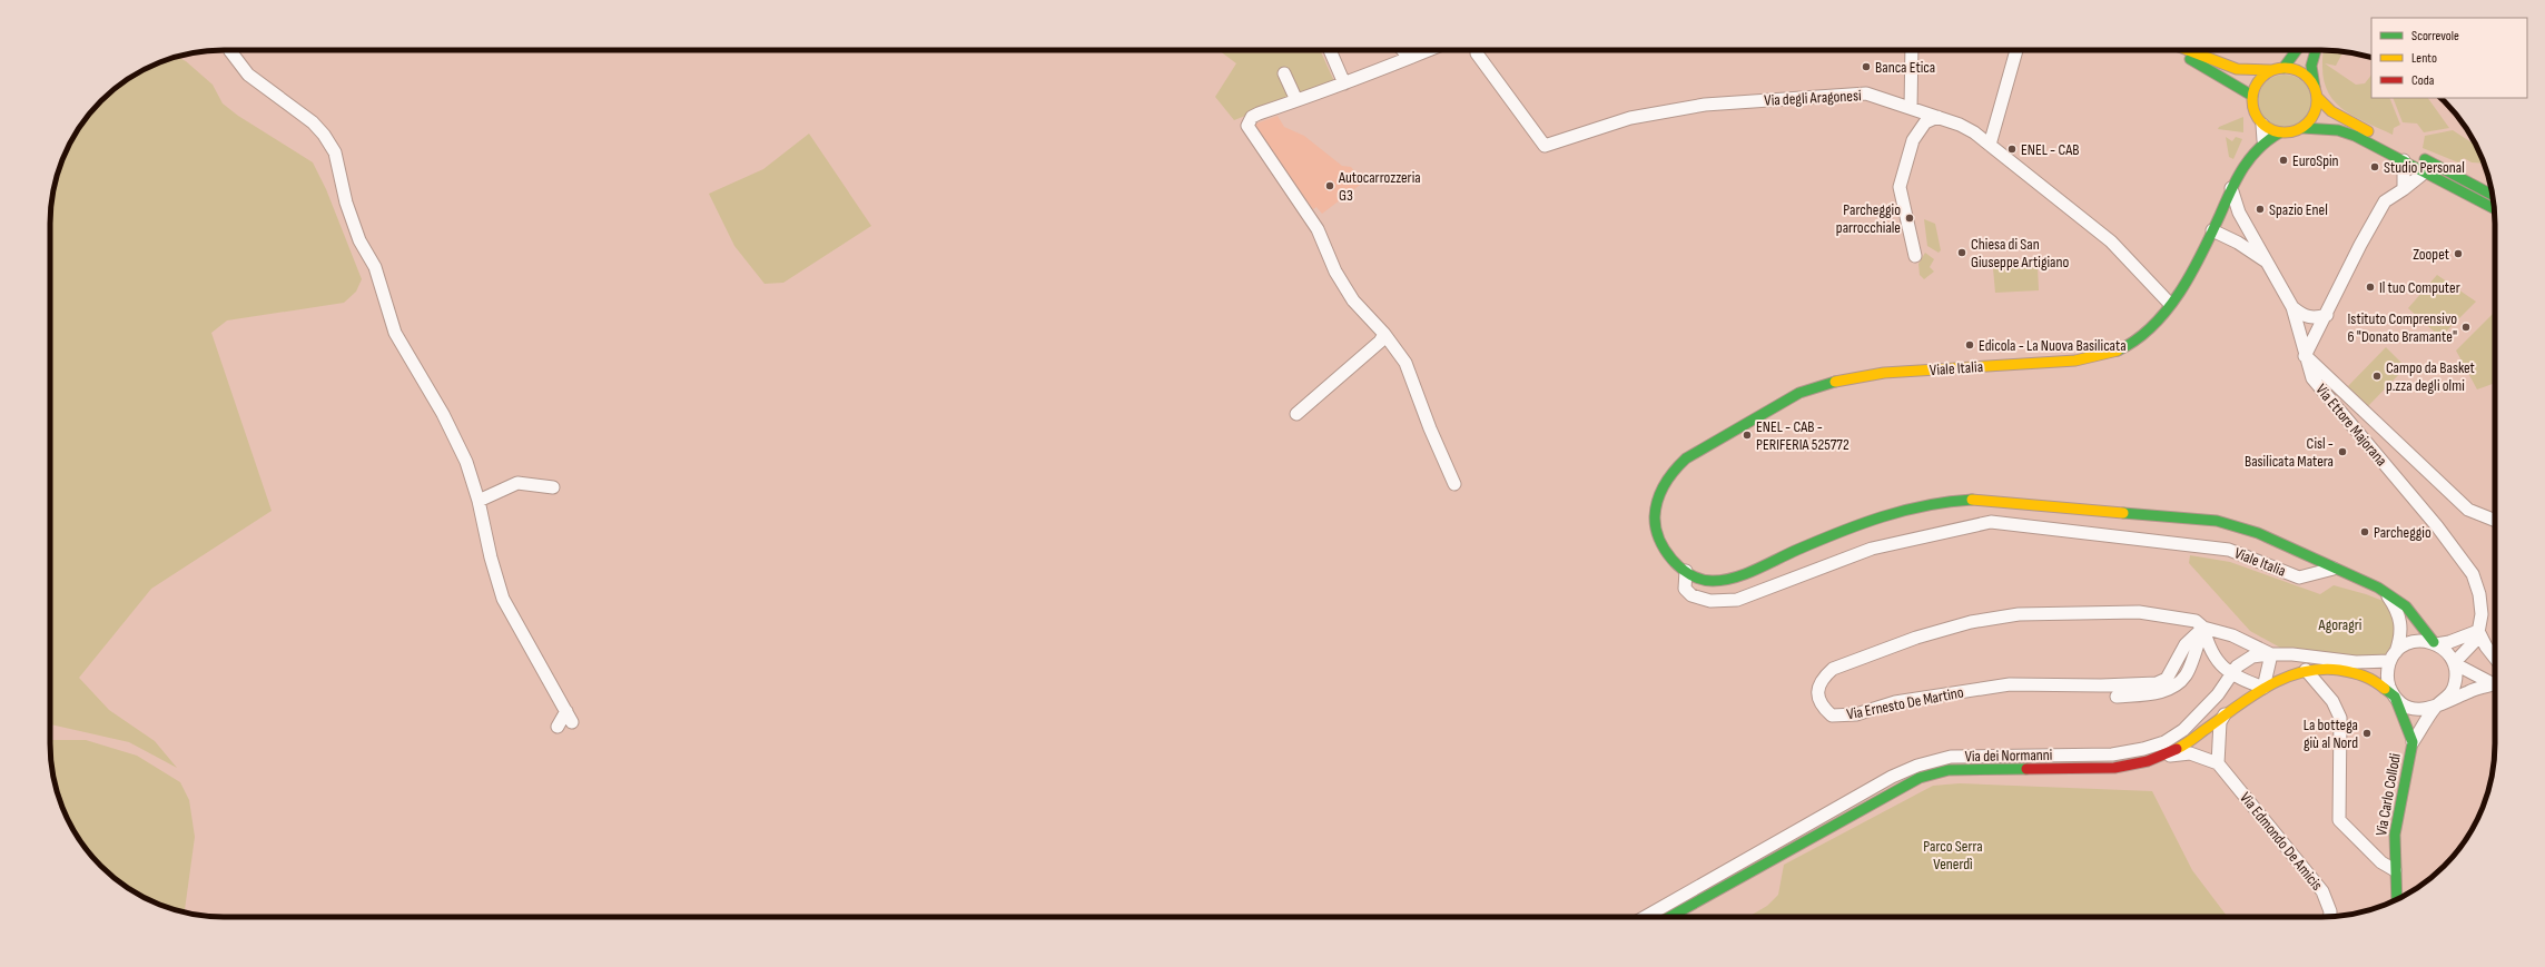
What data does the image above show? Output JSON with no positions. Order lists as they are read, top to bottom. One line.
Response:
{"streets":{"street":["Via degli Aragonesi","Viale Italia","Via Ettore Majorana","Via Ernesto De Martino","Via dei Normanni","Via Carlo Collodi","Via Edmondo De Amicis"]},"crossings":[["Via degli Aragonesi","Viale Italia"],["Viale Italia","Via Ettore Majorana"],["Viale Italia","Via dei Normanni"],["Via Ettore Majorana","Via dei Normanni"]],"parks":["Agoragri","Parco Serra Venerdì"],"places":["Banca Etica","ENEL - CAB","EuroSpin","Studio Personal","Autocarrozzeria G3","Spazio Enel","Parcheggio parrocchiale","Chiesa di San Giuseppe Artigiano","Zoopet","Il tuo Computer","Istituto Comprensivo 6 \"Donato Bramante\"","Edicola - La Nuova Basilicata","Campo da Basket p.zza degli olmi","ENEL - CAB - PERIFERIA 525772","Cisl - Basilicata Matera","Parcheggio","La bottega giù al Nord"],"legend":["Scorrevole","Lento","Coda"]}
